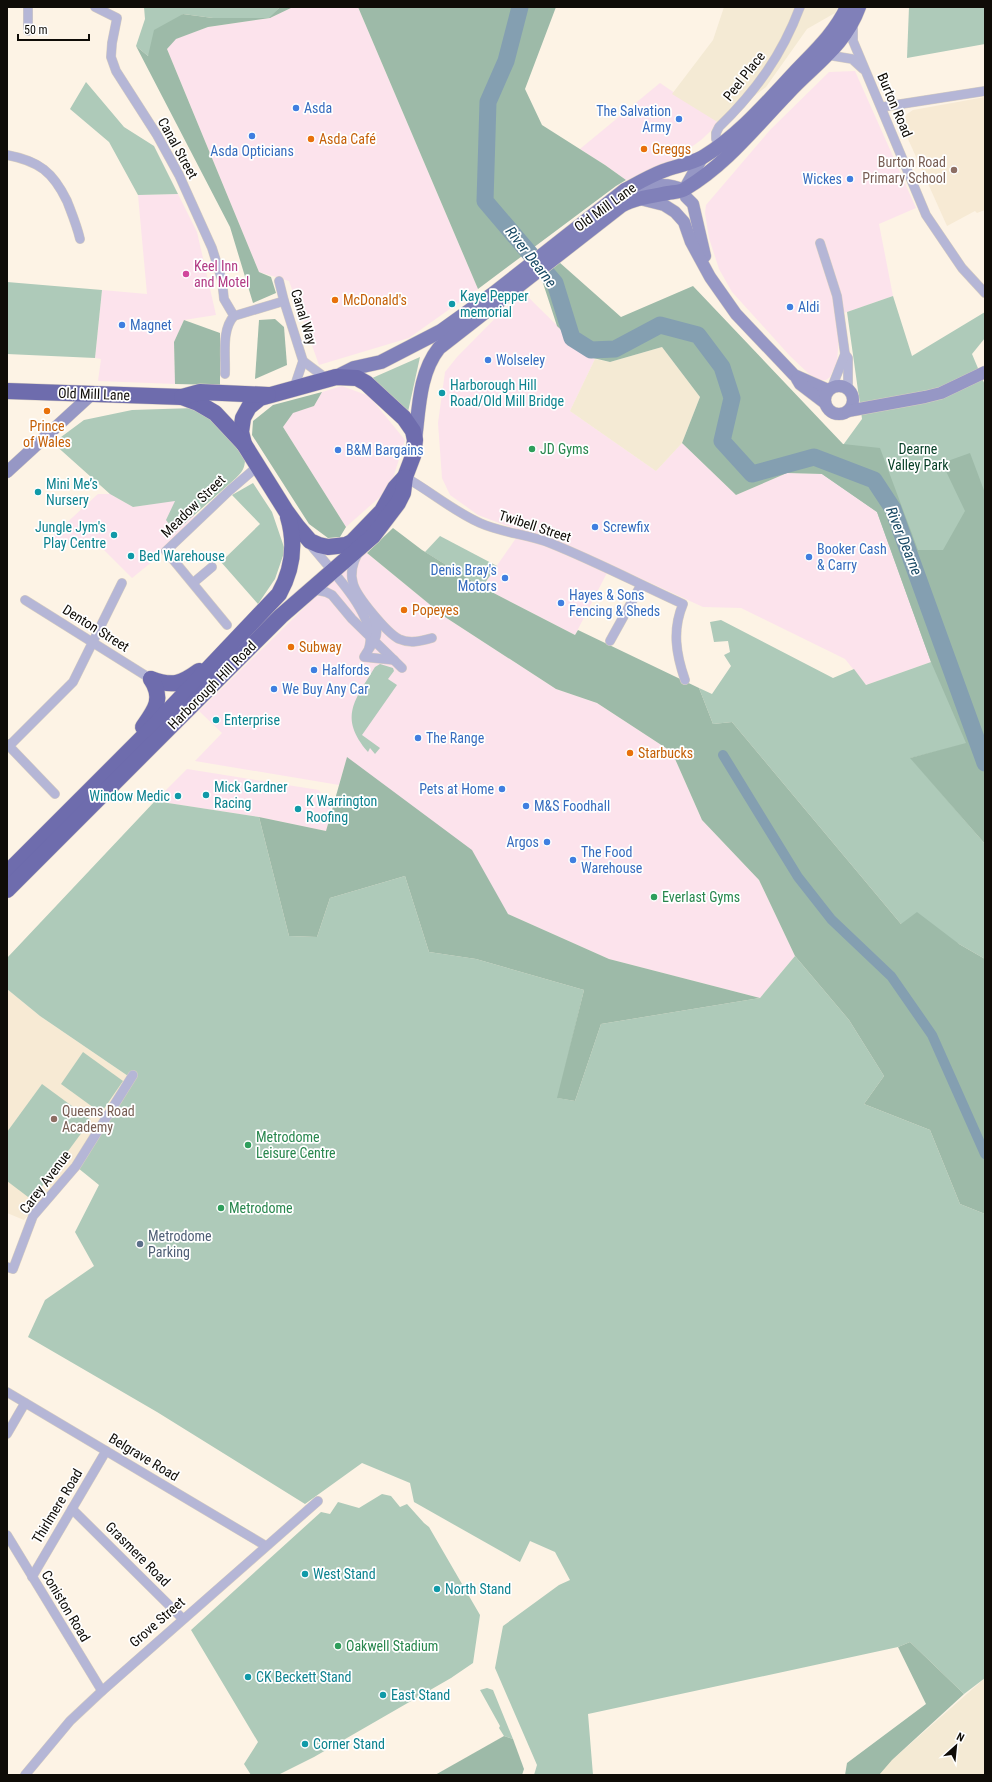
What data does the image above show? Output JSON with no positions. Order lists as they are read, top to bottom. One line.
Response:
{"streets":{"highway":["Old Mill Lane","Harborough Hill Road"],"street":["Peel Place","Burton Road","Canal Street","Canal Way","Meadow Street","Twibell Street","Denton Street","Carey Avenue","Belgrave Road","Thirlmere Road","Grasmere Road","Coniston Road","Grove Street"]},"crossings":[["Peel Place","Old Mill Lane"],["Burton Road","Old Mill Lane"],["Old Mill Lane","Canal Way"],["Old Mill Lane","Meadow Street"],["Old Mill Lane","Harborough Hill Road"],["Twibell Street","Harborough Hill Road"],["Belgrave Road","Thirlmere Road"],["Belgrave Road","Grove Street"],["Thirlmere Road","Grasmere Road"],["Thirlmere Road","Coniston Road"],["Grasmere Road","Grove Street"],["Coniston Road","Grove Street"]],"water":["River Dearne"],"parks":["Dearne Valley Park"],"places":["Asda","The Salvation Army","Asda Opticians","Asda Café","Greggs","Burton Road Primary School","Wickes","Keel Inn and Motel","McDonald's","Kaye Pepper memorial","Aldi","Magnet","Wolseley","Harborough Hill Road/Old Mill Bridge","Prince of Wales","JD Gyms","B&M Bargains","Mini Me’s Nursery","Screwfix","Jungle Jym's Play Centre","Bed Warehouse","Booker Cash & Carry","Denis Bray's Motors","Hayes & Sons Fencing & Sheds","Popeyes","Subway","Halfords","We Buy Any Car","Enterprise","The Range","Starbucks","Pets at Home","Mick Gardner Racing","Window Medic","M&S Foodhall","K Warrington Roofing","Argos","The Food Warehouse","Everlast Gyms","Queens Road Academy","Metrodome Leisure Centre","Metrodome","Metrodome Parking","West Stand","North Stand","Oakwell Stadium","CK Beckett Stand","East Stand","Corner Stand"],"scale_bar":"50 m","north":"top right"}
